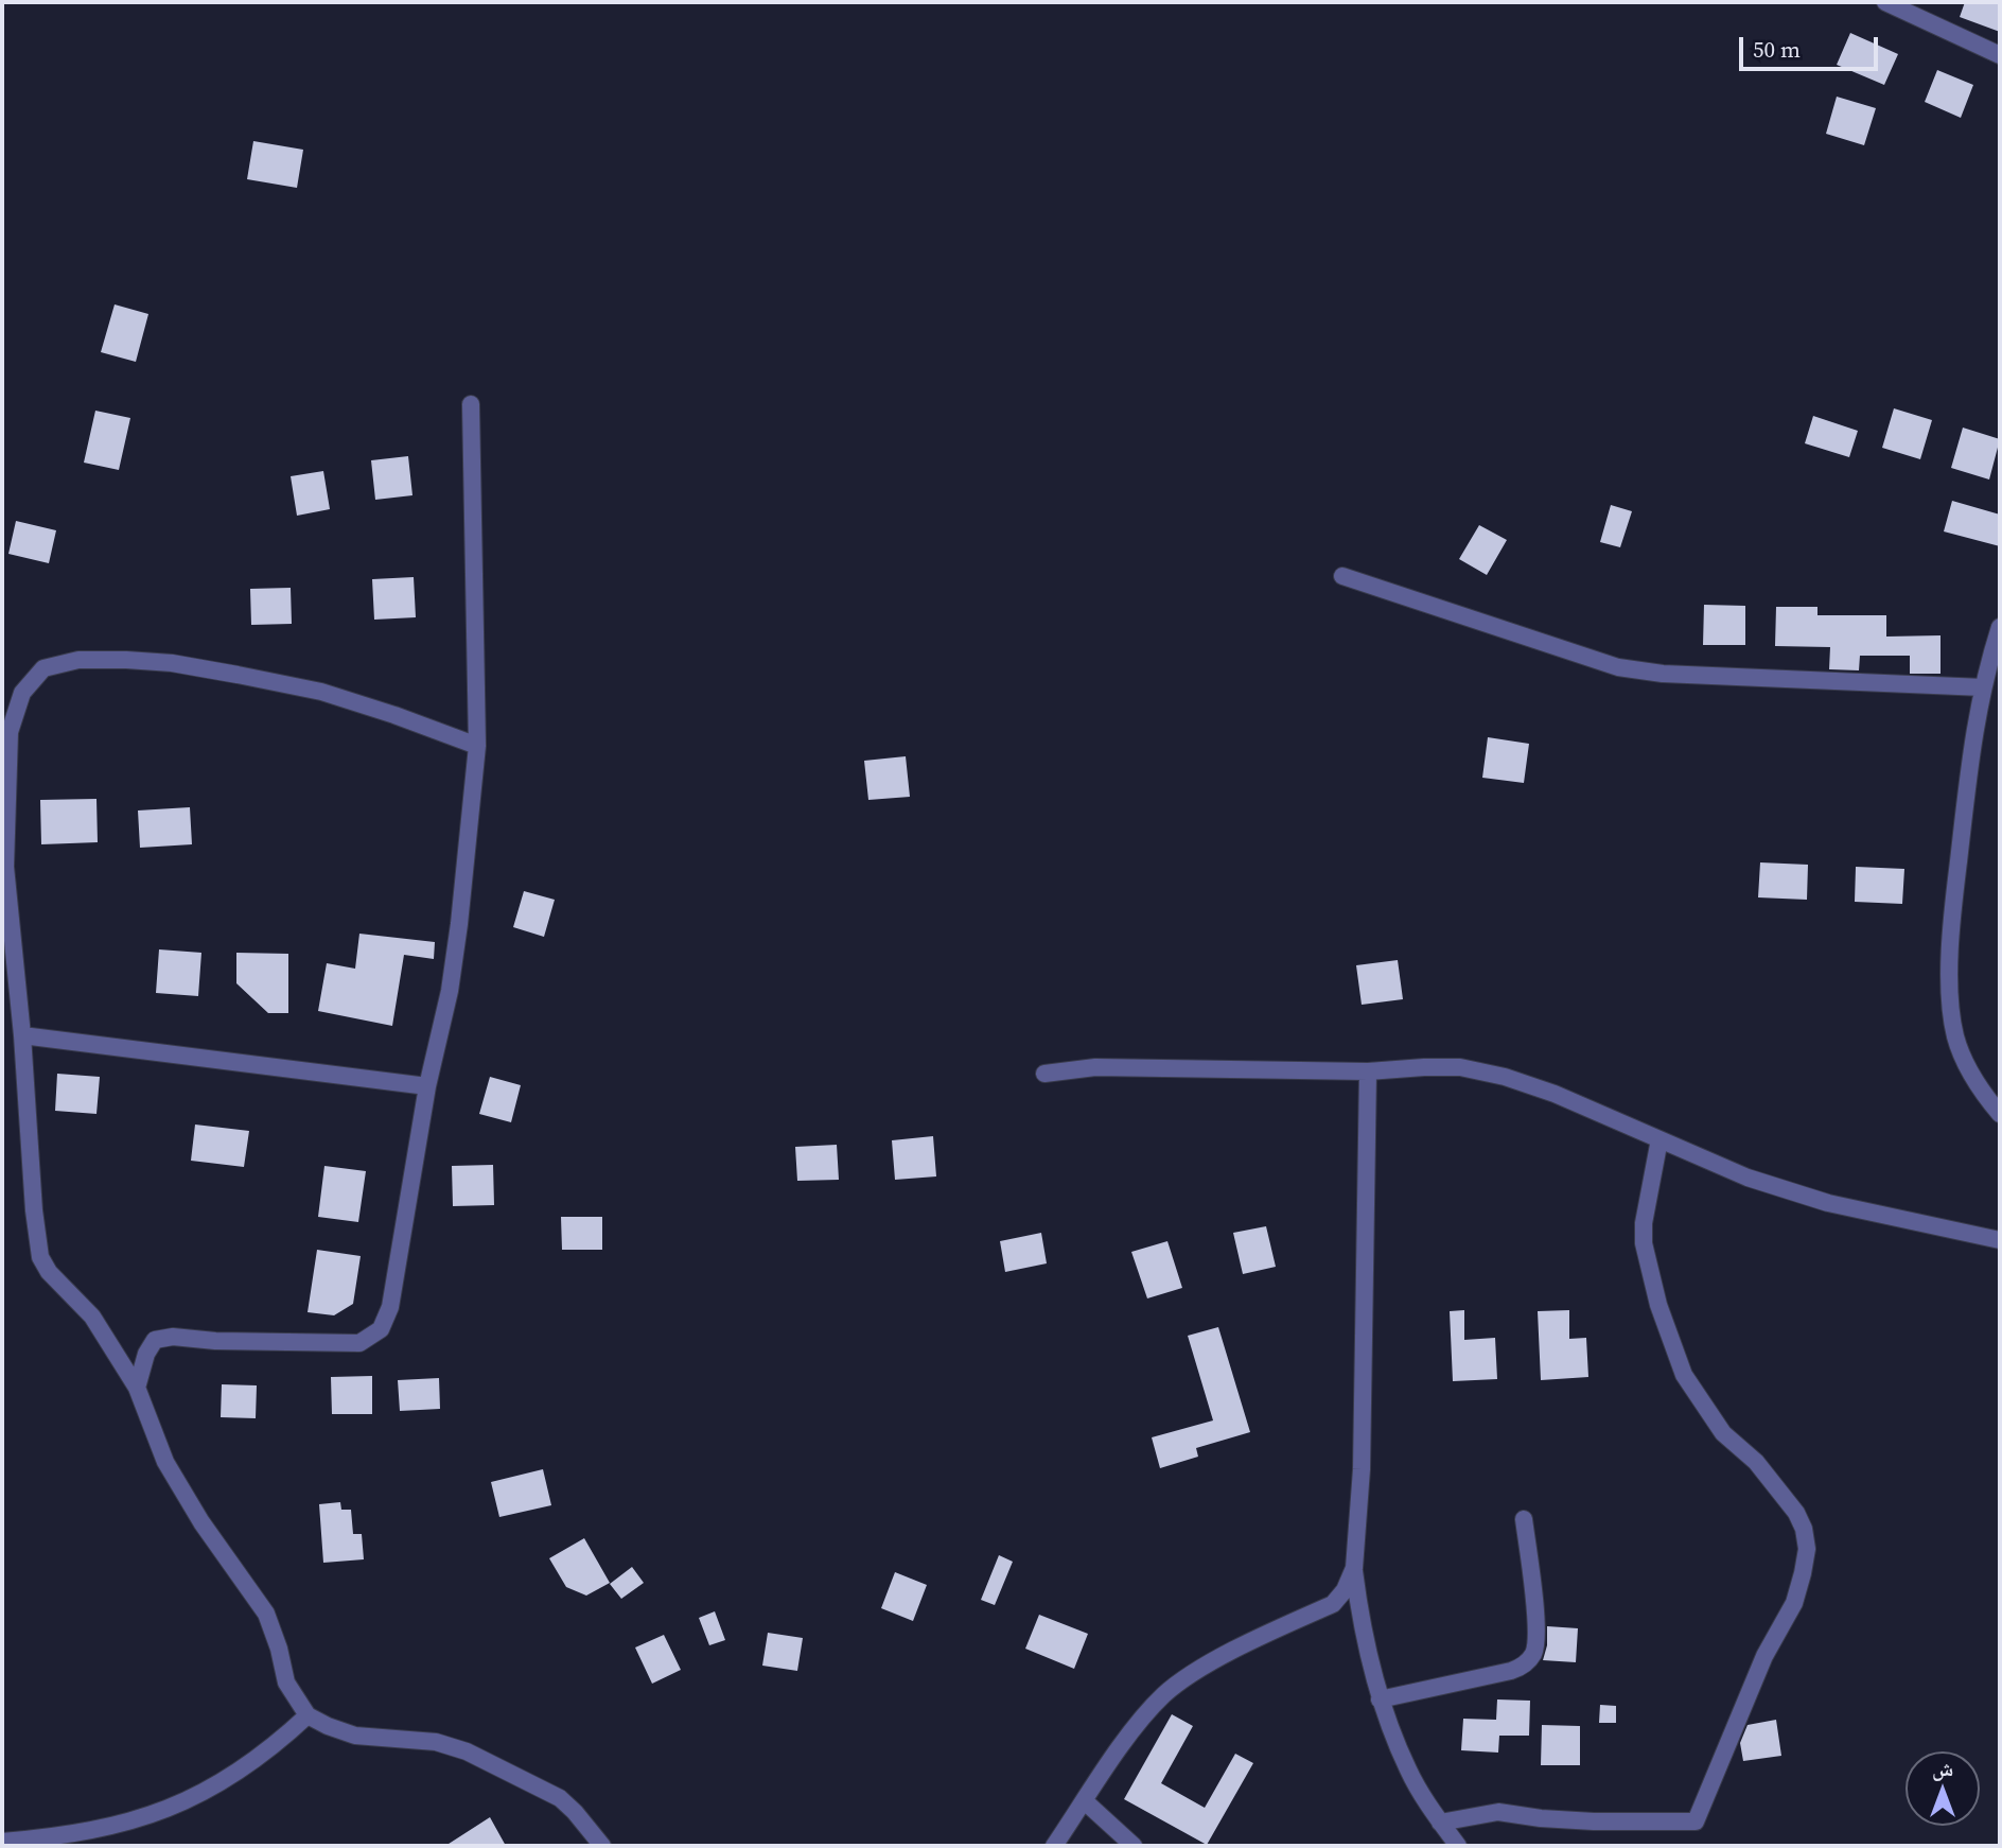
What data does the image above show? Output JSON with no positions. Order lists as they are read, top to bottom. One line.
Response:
{"scale_bar":"50 m","north":"top"}
